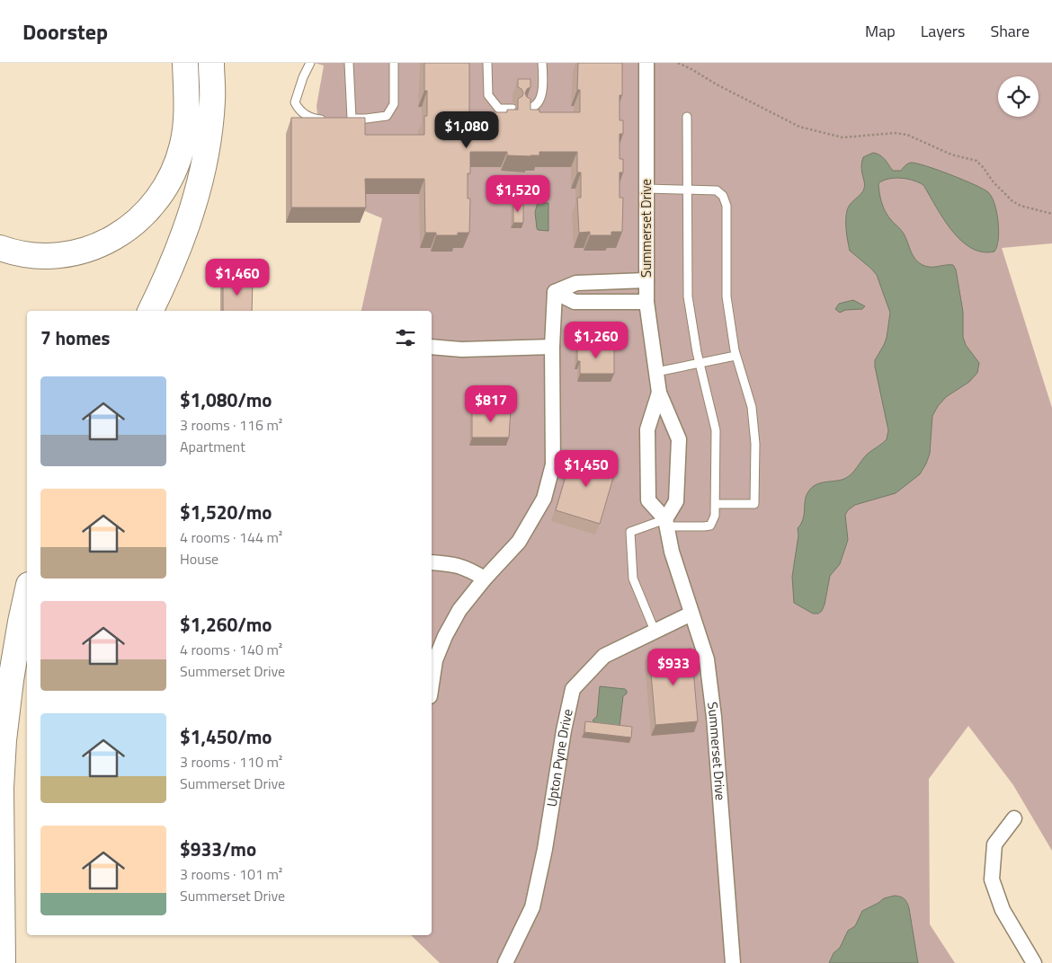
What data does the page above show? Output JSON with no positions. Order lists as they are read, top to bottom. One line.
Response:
{"streets":{"street":["Summerset Drive","Upton Pyne Drive"]},"crossings":[["Summerset Drive","Upton Pyne Drive"]],"page":{"header":"Doorstep","nav":["Map","Layers","Share"],"price":["$1,080","$1,520","$1,460","$1,260","$817","$1,450","$933"],"heading":"7 homes","list":[{"name":"$1,080/mo","note":"3 rooms · 116 m² · Apartment"},{"name":"$1,520/mo","note":"4 rooms · 144 m² · House"},{"name":"$1,260/mo","note":"4 rooms · 140 m² · Summerset Drive"},{"name":"$1,450/mo","note":"3 rooms · 110 m² · Summerset Drive"},{"name":"$933/mo","note":"3 rooms · 101 m² · Summerset Drive"}]}}
